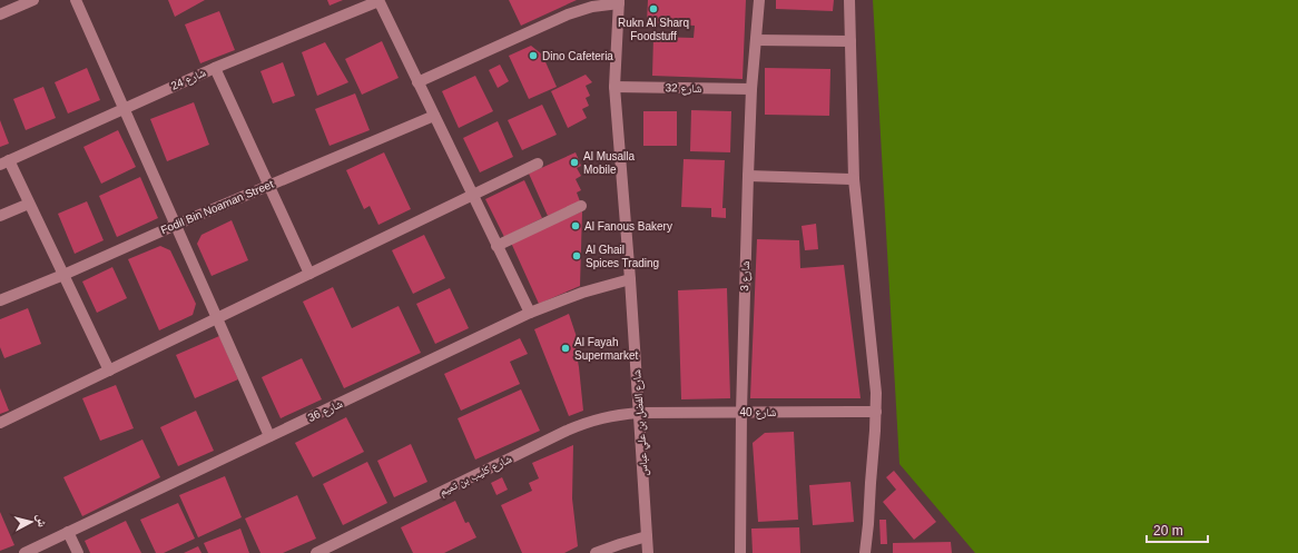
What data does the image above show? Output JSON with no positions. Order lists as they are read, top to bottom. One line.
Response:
{"streets":{"street":["شارع 24","شارع 32","Fodil Bin Noaman Street","شارع 3","شارع 36","شارع 40","شارع الفضل بن علي عباس","شارع كليب بن تميم"]},"crossings":[["شارع 32","شارع 3"],["شارع 32","شارع الفضل بن علي عباس"],["شارع 3","شارع 40"],["شارع 36","شارع الفضل بن علي عباس"],["شارع 40","شارع الفضل بن علي عباس"],["شارع 40","شارع كليب بن تميم"],["شارع الفضل بن علي عباس","شارع كليب بن تميم"]],"places":["Rukn Al Sharq Foodstuff","Dino Cafeteria","Al Musalla Mobile","Al Fanous Bakery","Al Ghail Spices Trading","Al Fayah Supermarket"],"scale_bar":"20 m","north":"right"}
